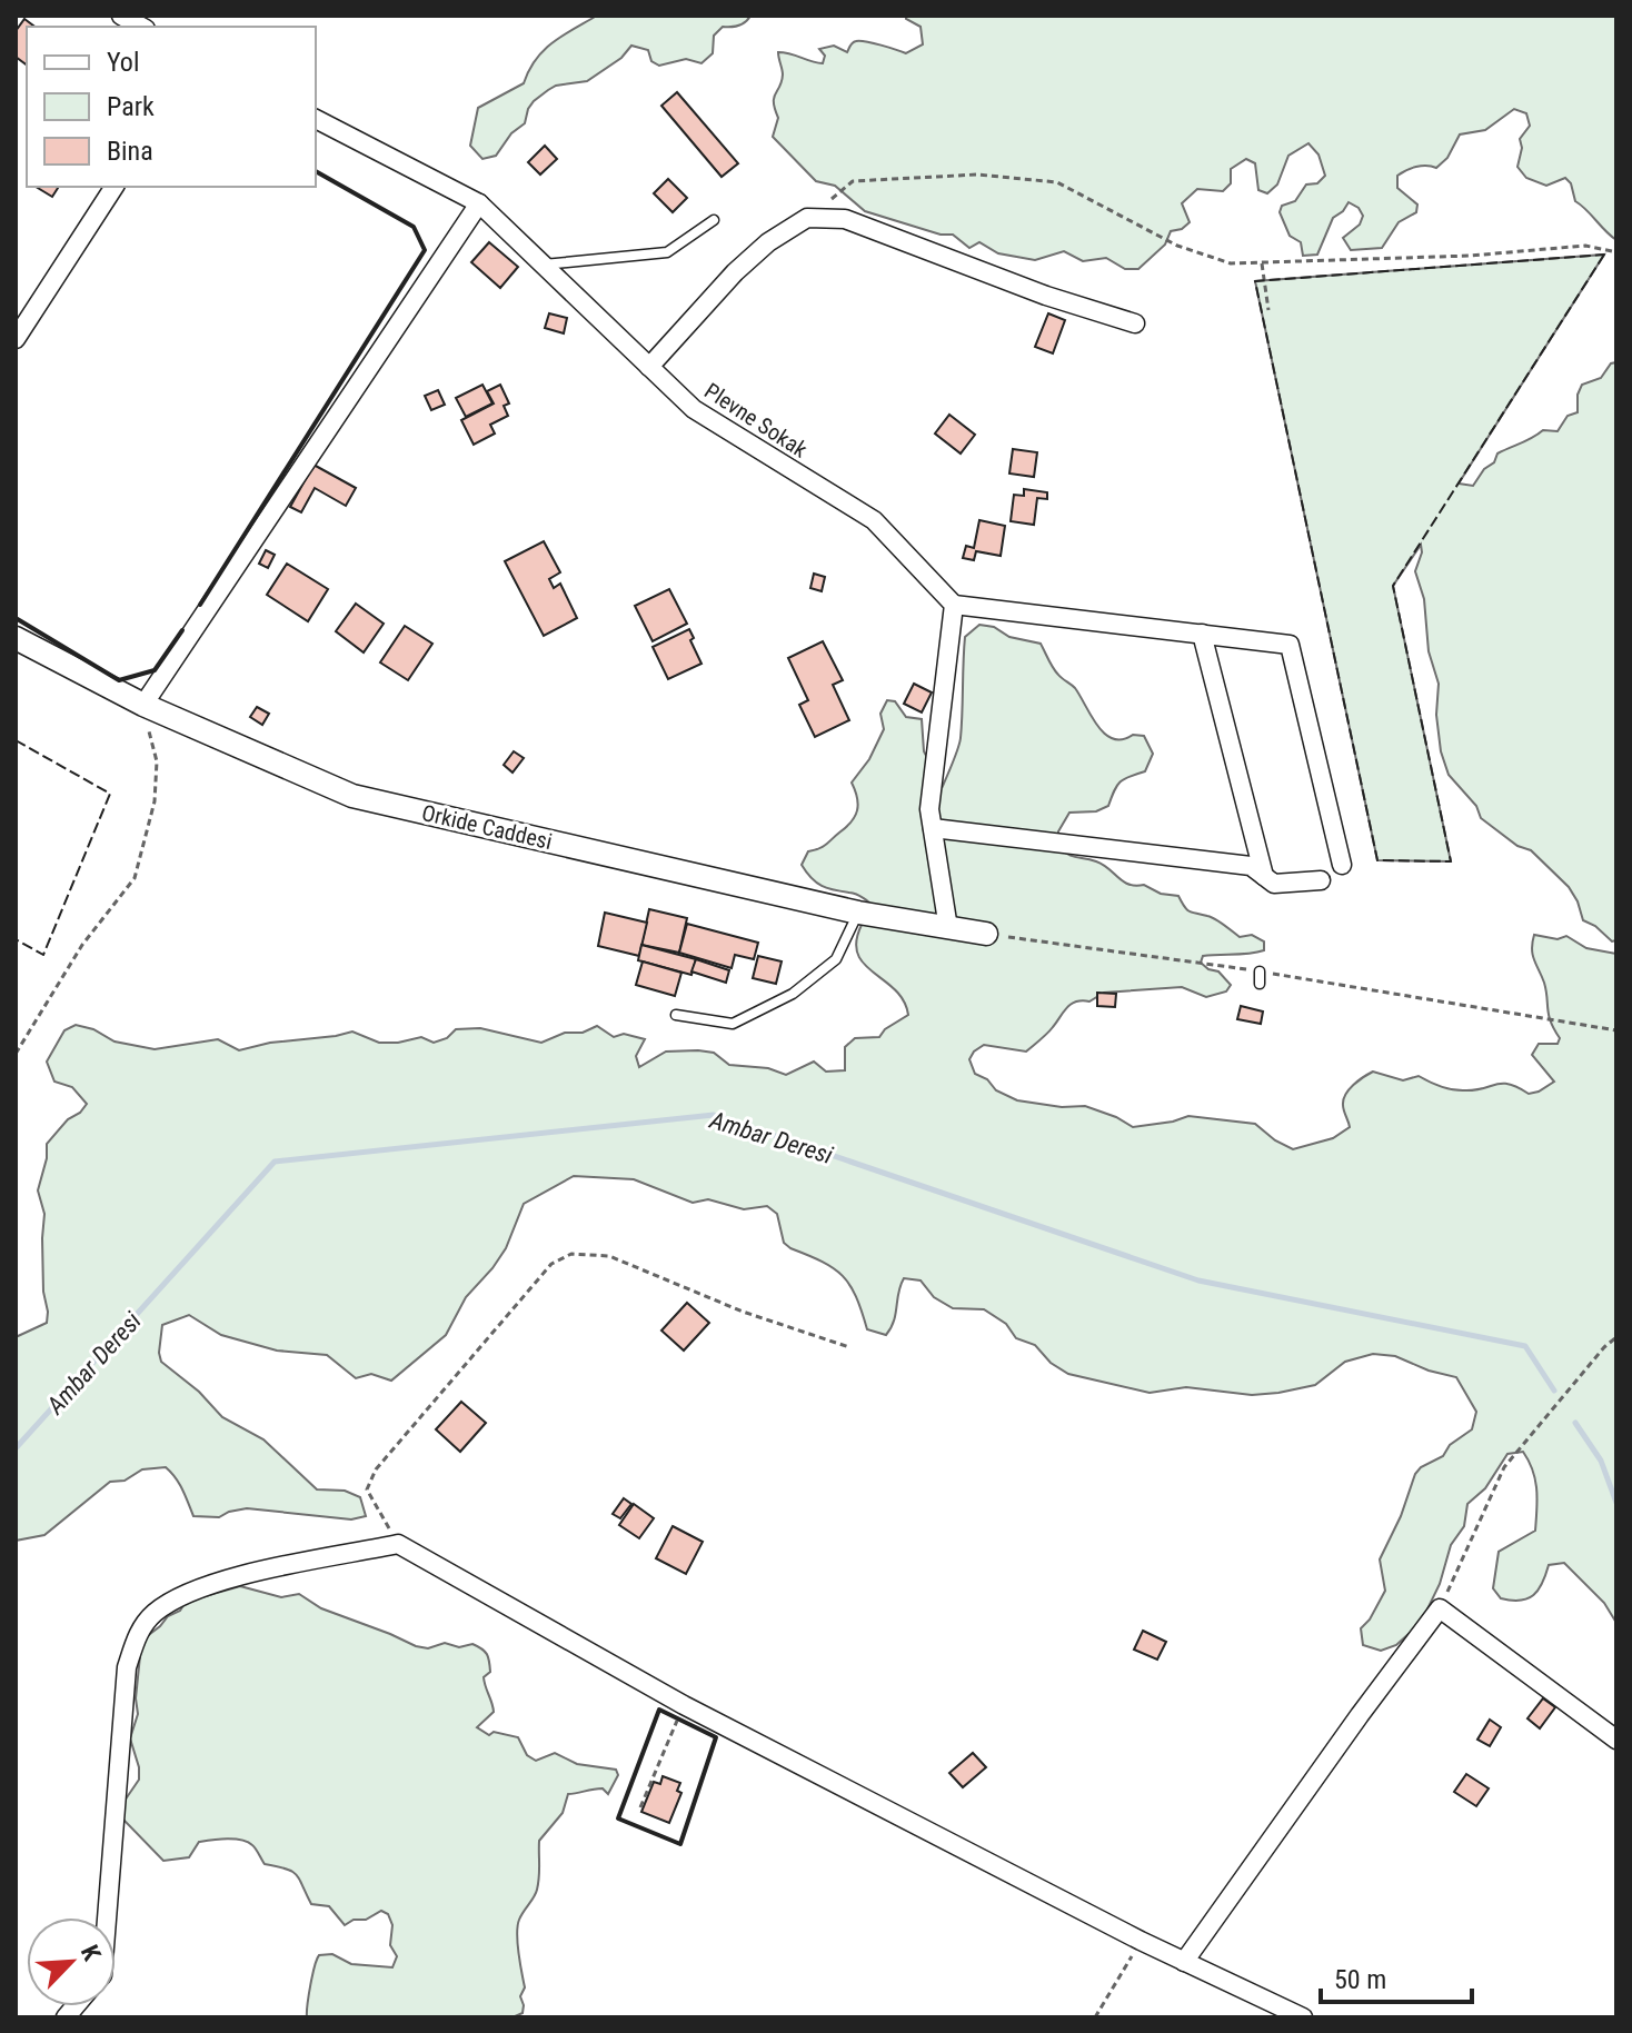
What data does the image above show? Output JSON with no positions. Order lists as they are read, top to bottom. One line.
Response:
{"streets":{"street":["Plevne Sokak","Orkide Caddesi"]},"water":["Ambar Deresi"],"legend":["Yol","Park","Bina"],"scale_bar":"50 m","north":"top right"}
